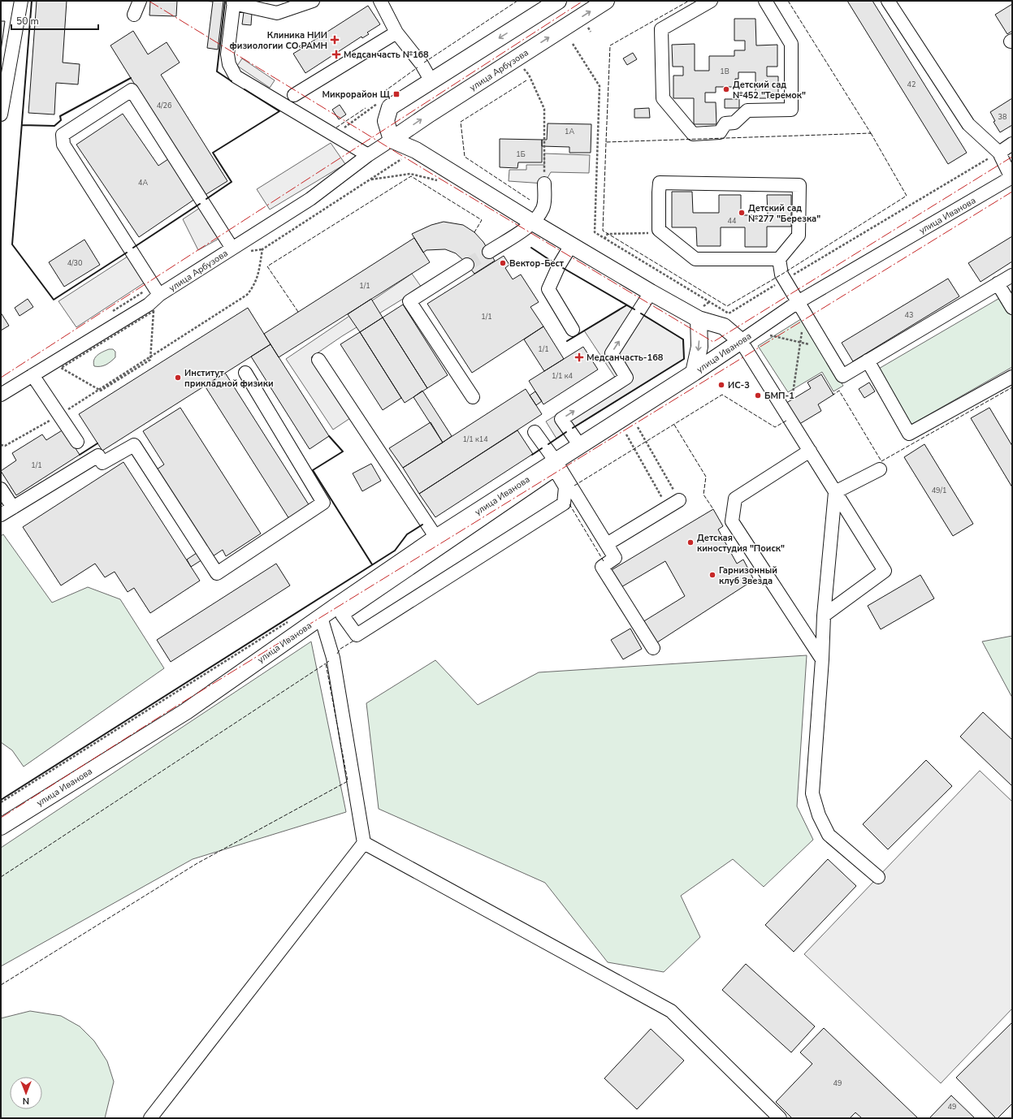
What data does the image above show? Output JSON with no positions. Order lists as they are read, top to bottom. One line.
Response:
{"streets":{"main road":["улица Арбузова","улица Иванова"]},"places":{"health":["Клиника НИИ физиологии СО РАМН","Медсанчасть №168","Медсанчасть-168"],"other":["Детский сад №452 \"Теремок\"","Детский сад №277 \"Березка\"","Вектор-Бeст","Институт прикладной физики","ИС-3","БМП-1","Детская киностудия \"Поиск\"","Гарнизонный клуб Звезда"],"transit":["Микрорайон Щ"]},"house_numbers":["1В","42","4/26","38","1А","1Б","4А","44","4/30","1/1","43","1/1","1/1","1/1 к4","1/1 к14","1/1","49/1","49","49"],"scale_bar":"50 m","north":"bottom"}
